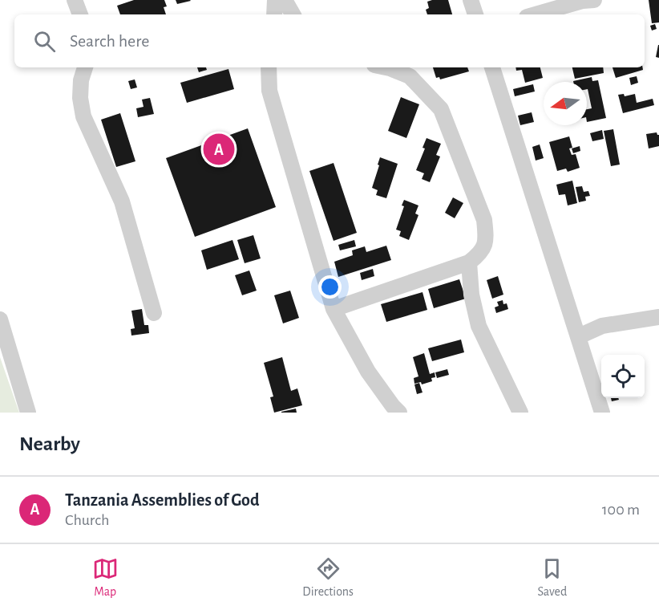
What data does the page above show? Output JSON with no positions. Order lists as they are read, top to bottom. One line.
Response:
{"north":"left","page":{"search":"Search here","pins":"A","heading":"Nearby","list":[{"mark":"A","name":"Tanzania Assemblies of God","note":"Church","value":"100 m"}],"nav":["Map","Directions","Saved"]}}
